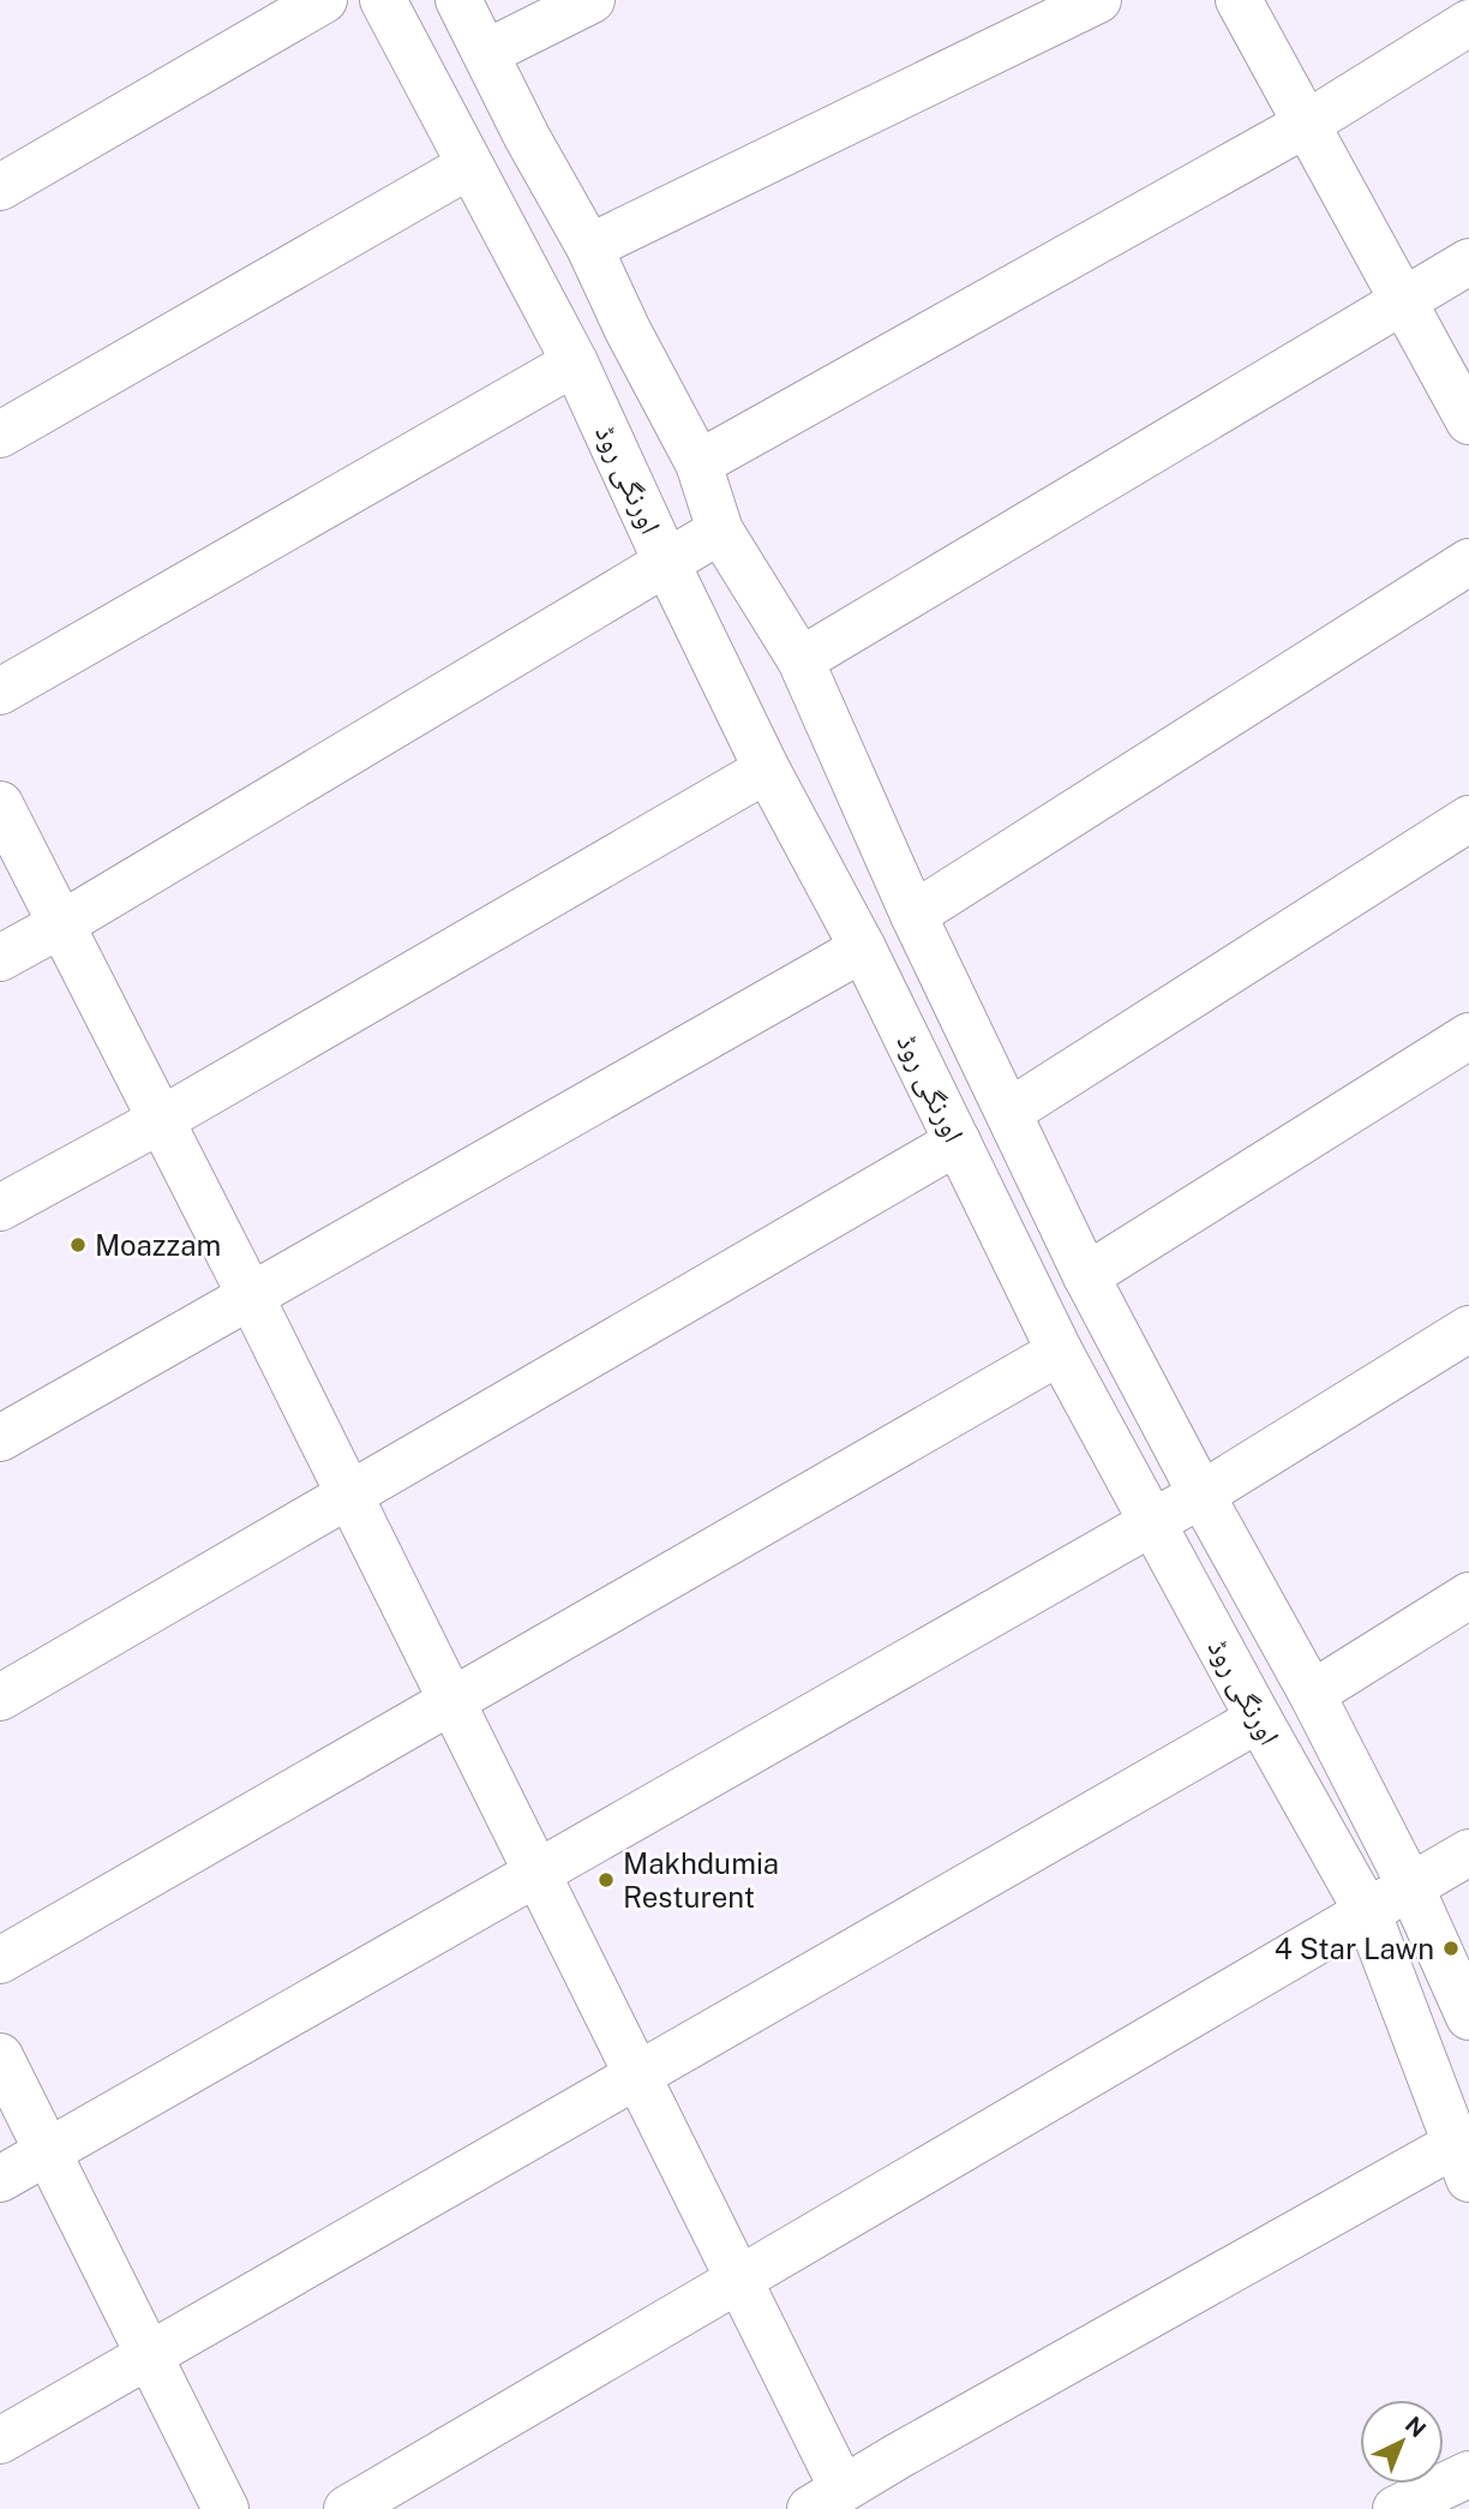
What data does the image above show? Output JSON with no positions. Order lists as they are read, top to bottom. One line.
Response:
{"streets":{"street":["اورنگی روڈ"]},"places":["Moazzam","Makhdumia Resturent","4 Star Lawn"],"north":"top right"}
